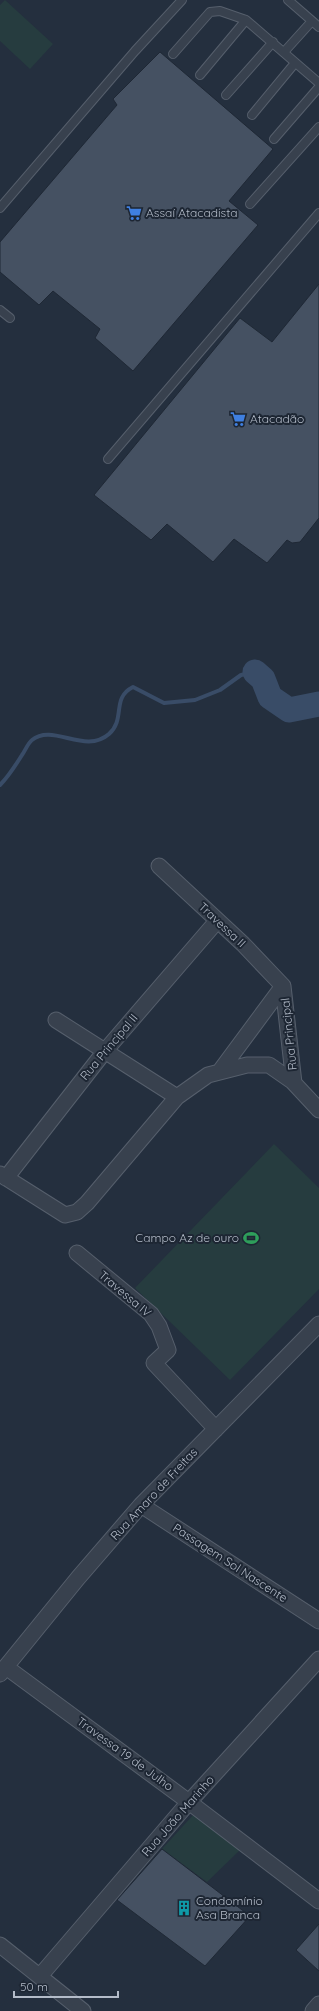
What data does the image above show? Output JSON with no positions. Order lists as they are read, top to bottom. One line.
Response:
{"streets":{"street":["Travessa II","Rua Principal","Rua Principal II","Travessa IV","Rua Amaro de Freitas","Passagem Sol Nascente","Travessa 19 de Julho","Rua João Marinho"]},"crossings":[["Travessa II","Rua Principal"],["Travessa II","Rua Principal II"],["Travessa IV","Rua Amaro de Freitas"],["Rua Amaro de Freitas","Passagem Sol Nascente"],["Rua Amaro de Freitas","Travessa 19 de Julho"],["Travessa 19 de Julho","Rua João Marinho"]],"places":{"supermarket":["Assaí Atacadista","Atacadão"],"sports":["Campo Az de ouro"],"building":["Condomínio Asa Branca"]},"scale_bar":"50 m"}
